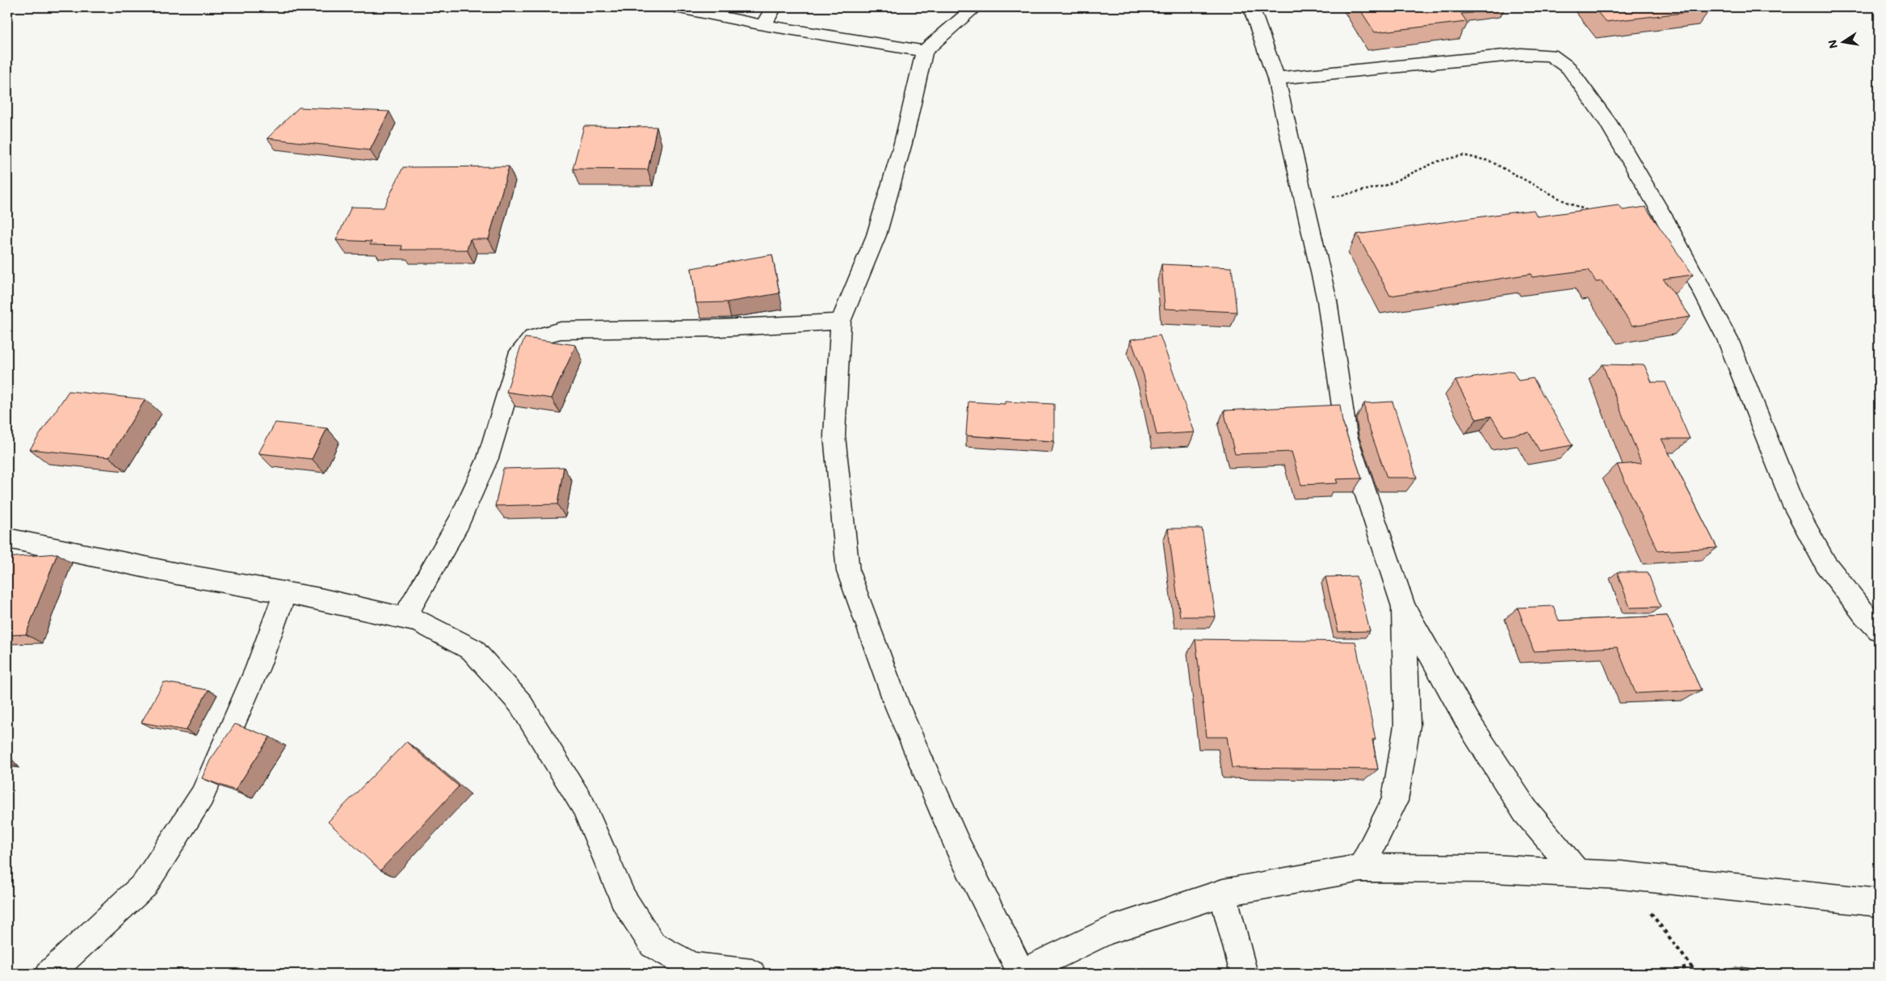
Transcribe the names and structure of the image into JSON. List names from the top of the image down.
{
  "north": "left"
}
